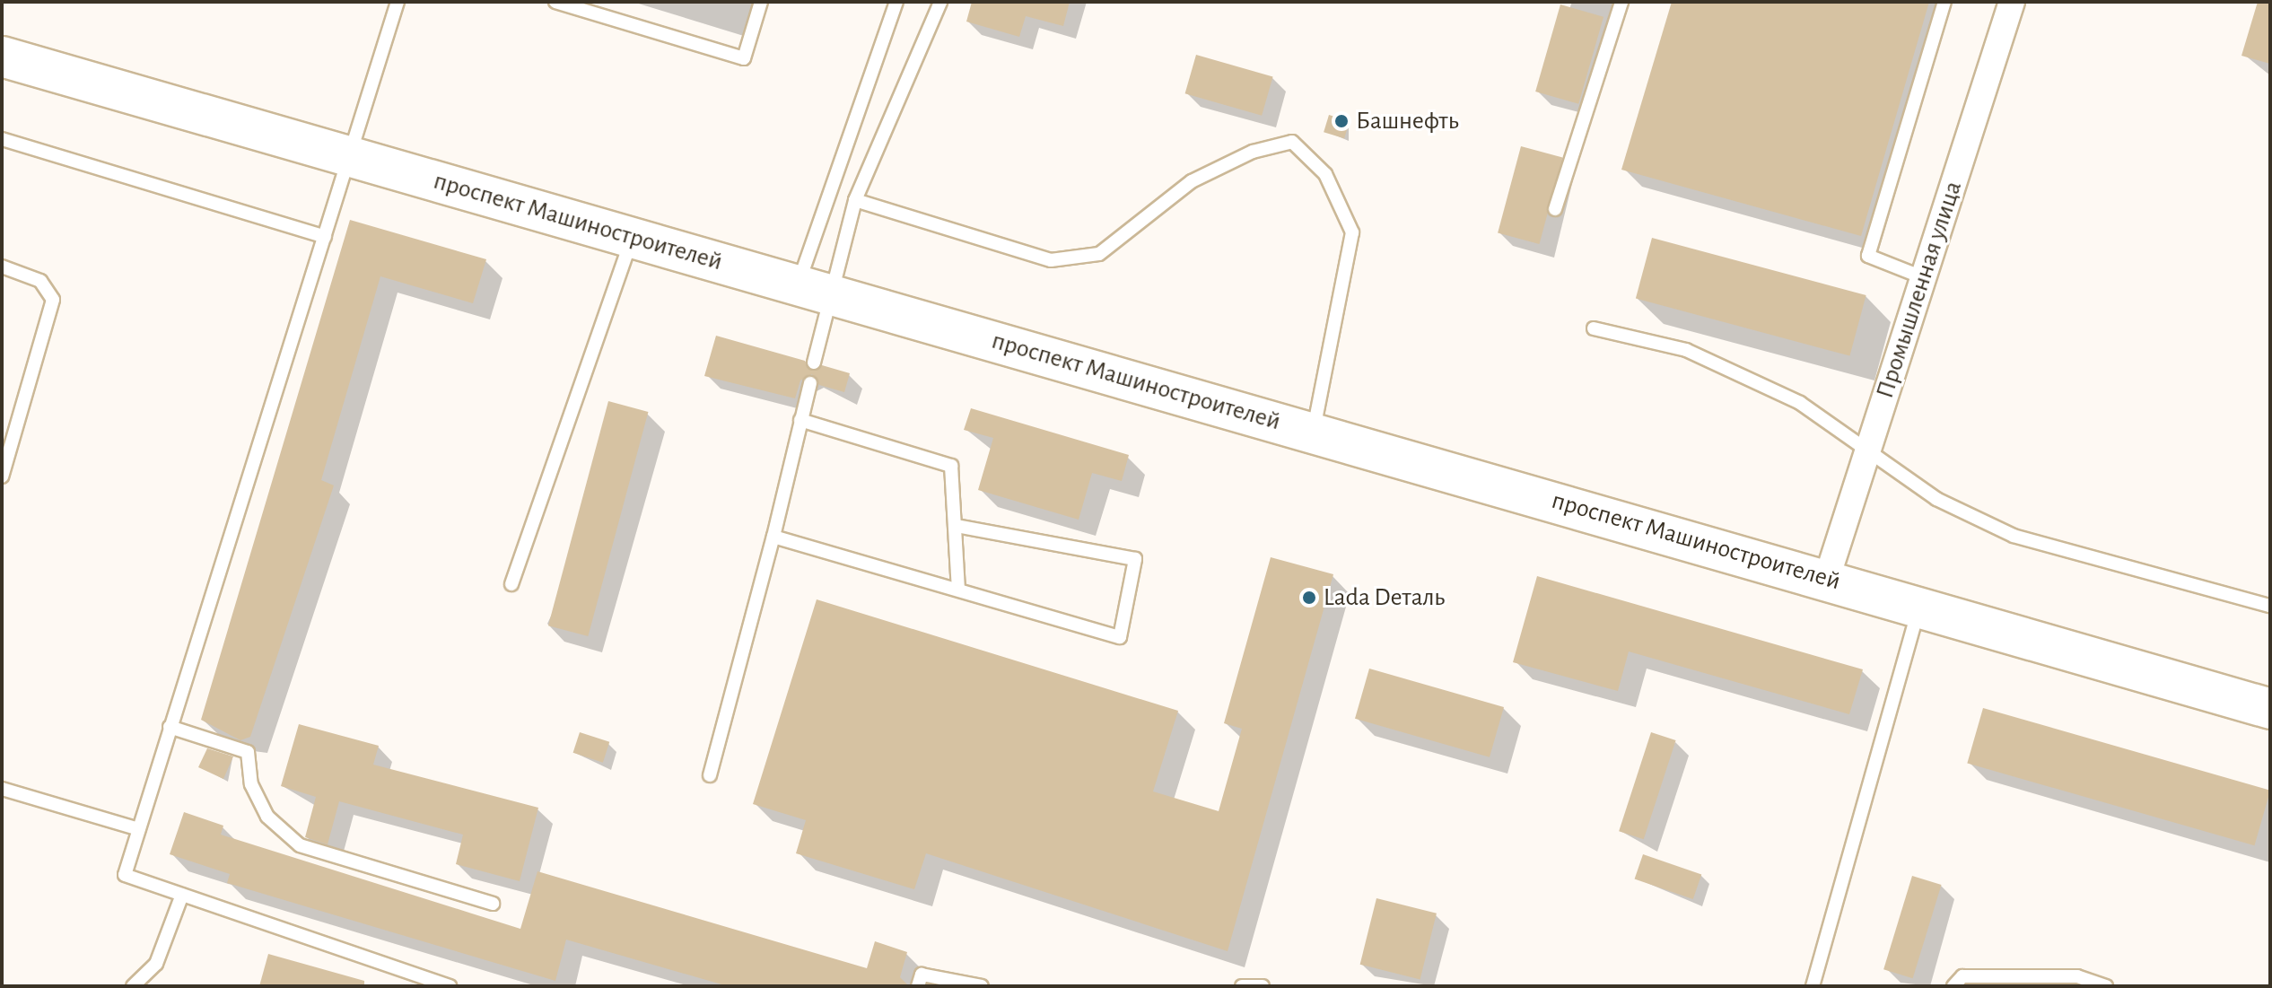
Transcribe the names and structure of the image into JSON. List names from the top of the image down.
{
  "streets": {
    "main road": ["проспект Машиностроителей"],
    "street": ["Промышленная улица"]
  },
  "crossings": [
    ["проспект Машиностроителей", "Промышленная улица"]
  ],
  "places": ["Башнефть", "Lada Dеталь"]
}
